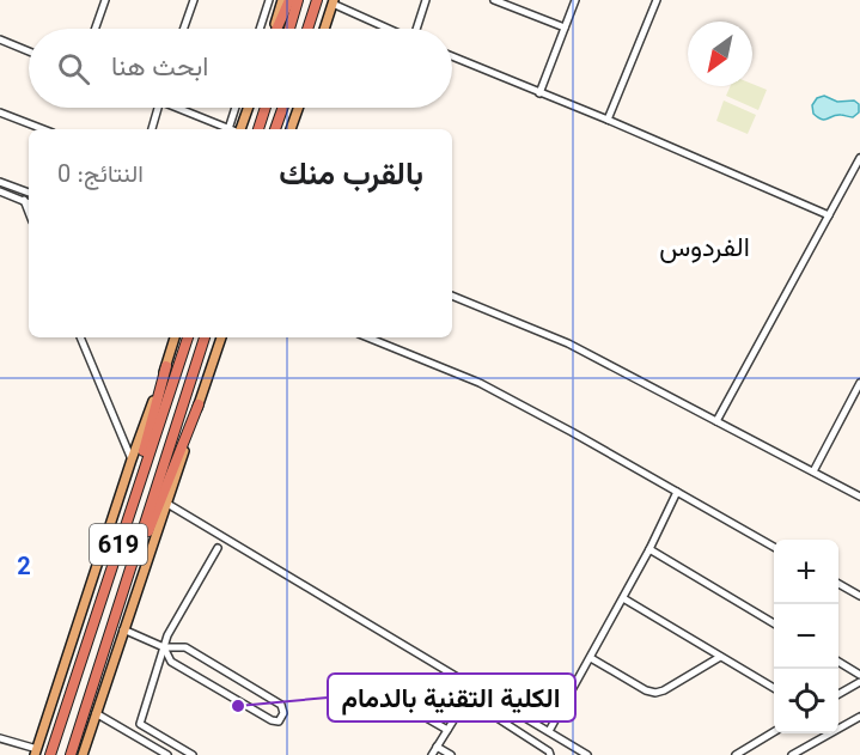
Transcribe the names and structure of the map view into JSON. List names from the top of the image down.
{
  "streets": {
    "highway": ["619"]
  },
  "districts": ["الفردوس"],
  "places": ["الكلية التقنية بالدمام"],
  "north": "bottom left",
  "page": {
    "search": "ابحث هنا",
    "heading": ["بالقرب منك", "النتائج: 0"],
    "map_buttons": ["+", "−"]
  },
  "grid": {
    "rows": ["2"]
  }
}
